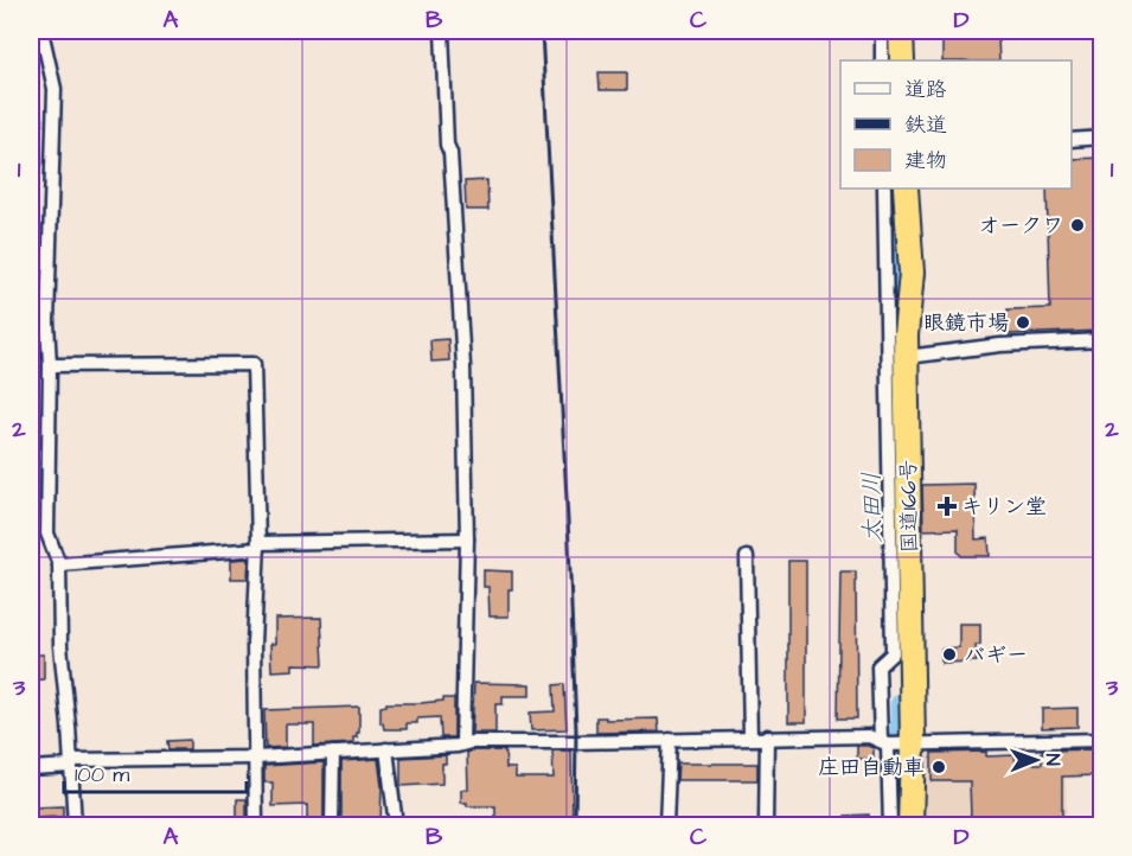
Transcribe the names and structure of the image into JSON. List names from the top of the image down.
{
  "streets": {
    "highway": ["国道166号"]
  },
  "water": ["太田川"],
  "places": {
    "other": [
      "オークワ",
      "眼鏡市場",
      "バギー",
      "庄田自動車"
    ],
    "health": ["キリン堂"]
  },
  "legend": ["道路", "鉄道", "建物"],
  "scale_bar": "100 m",
  "north": "right",
  "grid": {
    "columns": [
      "A",
      "B",
      "C",
      "D"
    ],
    "rows": ["1", "2", "3"]
  }
}
